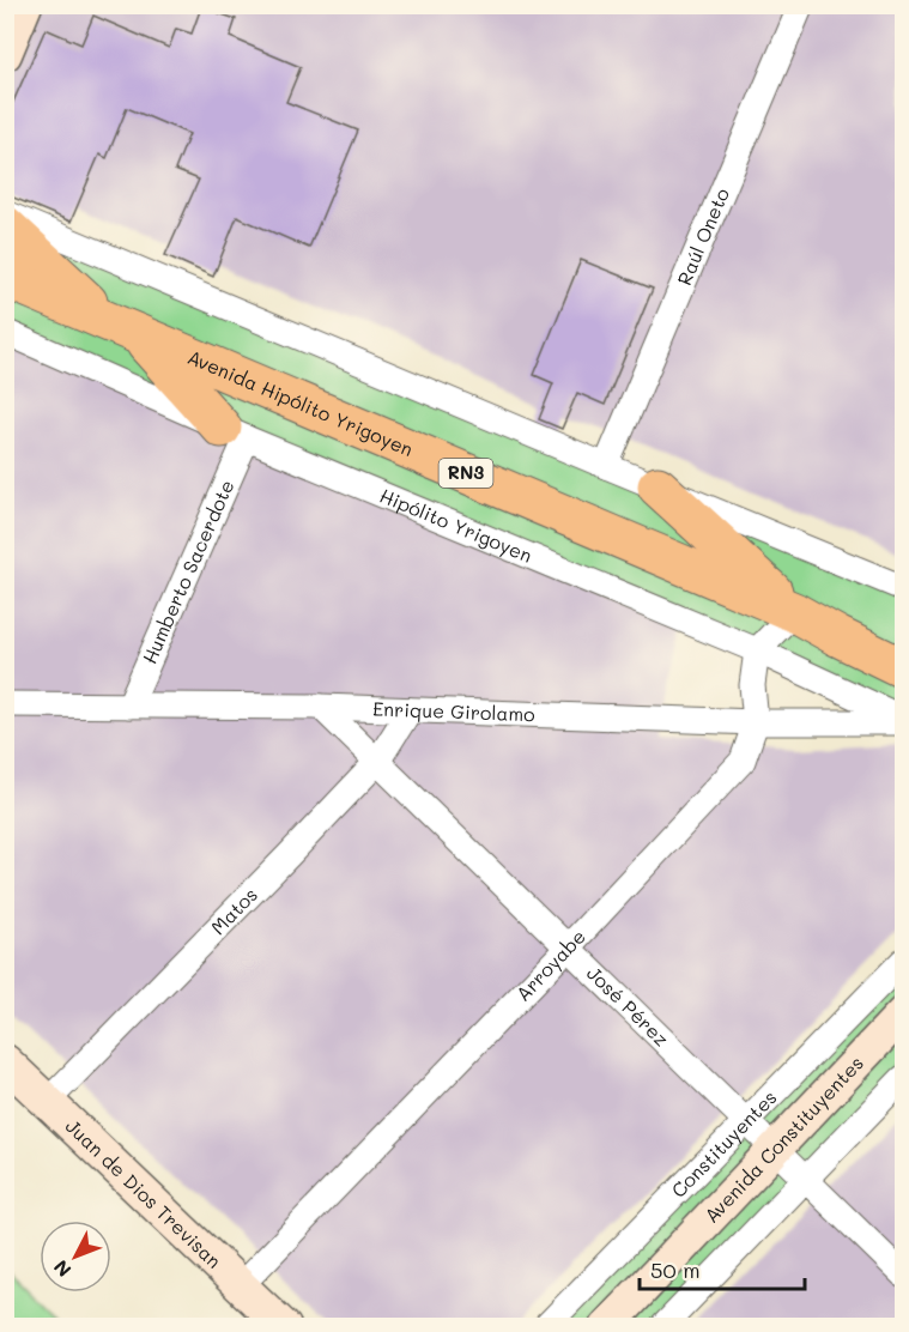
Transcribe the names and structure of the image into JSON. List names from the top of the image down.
{
  "streets": {
    "highway": ["Avenida Hipólito Yrigoyen", "RN3"],
    "street": [
      "Raúl Oneto",
      "Hipólito Yrigoyen",
      "Humberto Sacerdote",
      "Enrique Girolamo",
      "Matos",
      "Arroyabe",
      "José Pérez",
      "Avenida Constituyentes",
      "Constituyentes",
      "Juan de Dios Trevisan"
    ]
  },
  "crossings": [
    ["Hipólito Yrigoyen", "Humberto Sacerdote"],
    ["Hipólito Yrigoyen", "Enrique Girolamo"],
    ["Hipólito Yrigoyen", "Arroyabe"],
    ["Humberto Sacerdote", "Enrique Girolamo"],
    ["Enrique Girolamo", "Matos"],
    ["Enrique Girolamo", "Arroyabe"],
    ["Enrique Girolamo", "José Pérez"],
    ["Matos", "José Pérez"],
    ["Matos", "Juan de Dios Trevisan"],
    ["Arroyabe", "José Pérez"],
    ["Arroyabe", "Juan de Dios Trevisan"],
    ["José Pérez", "Avenida Constituyentes"],
    ["José Pérez", "Constituyentes"]
  ],
  "scale_bar": "50 m",
  "north": "bottom left"
}
